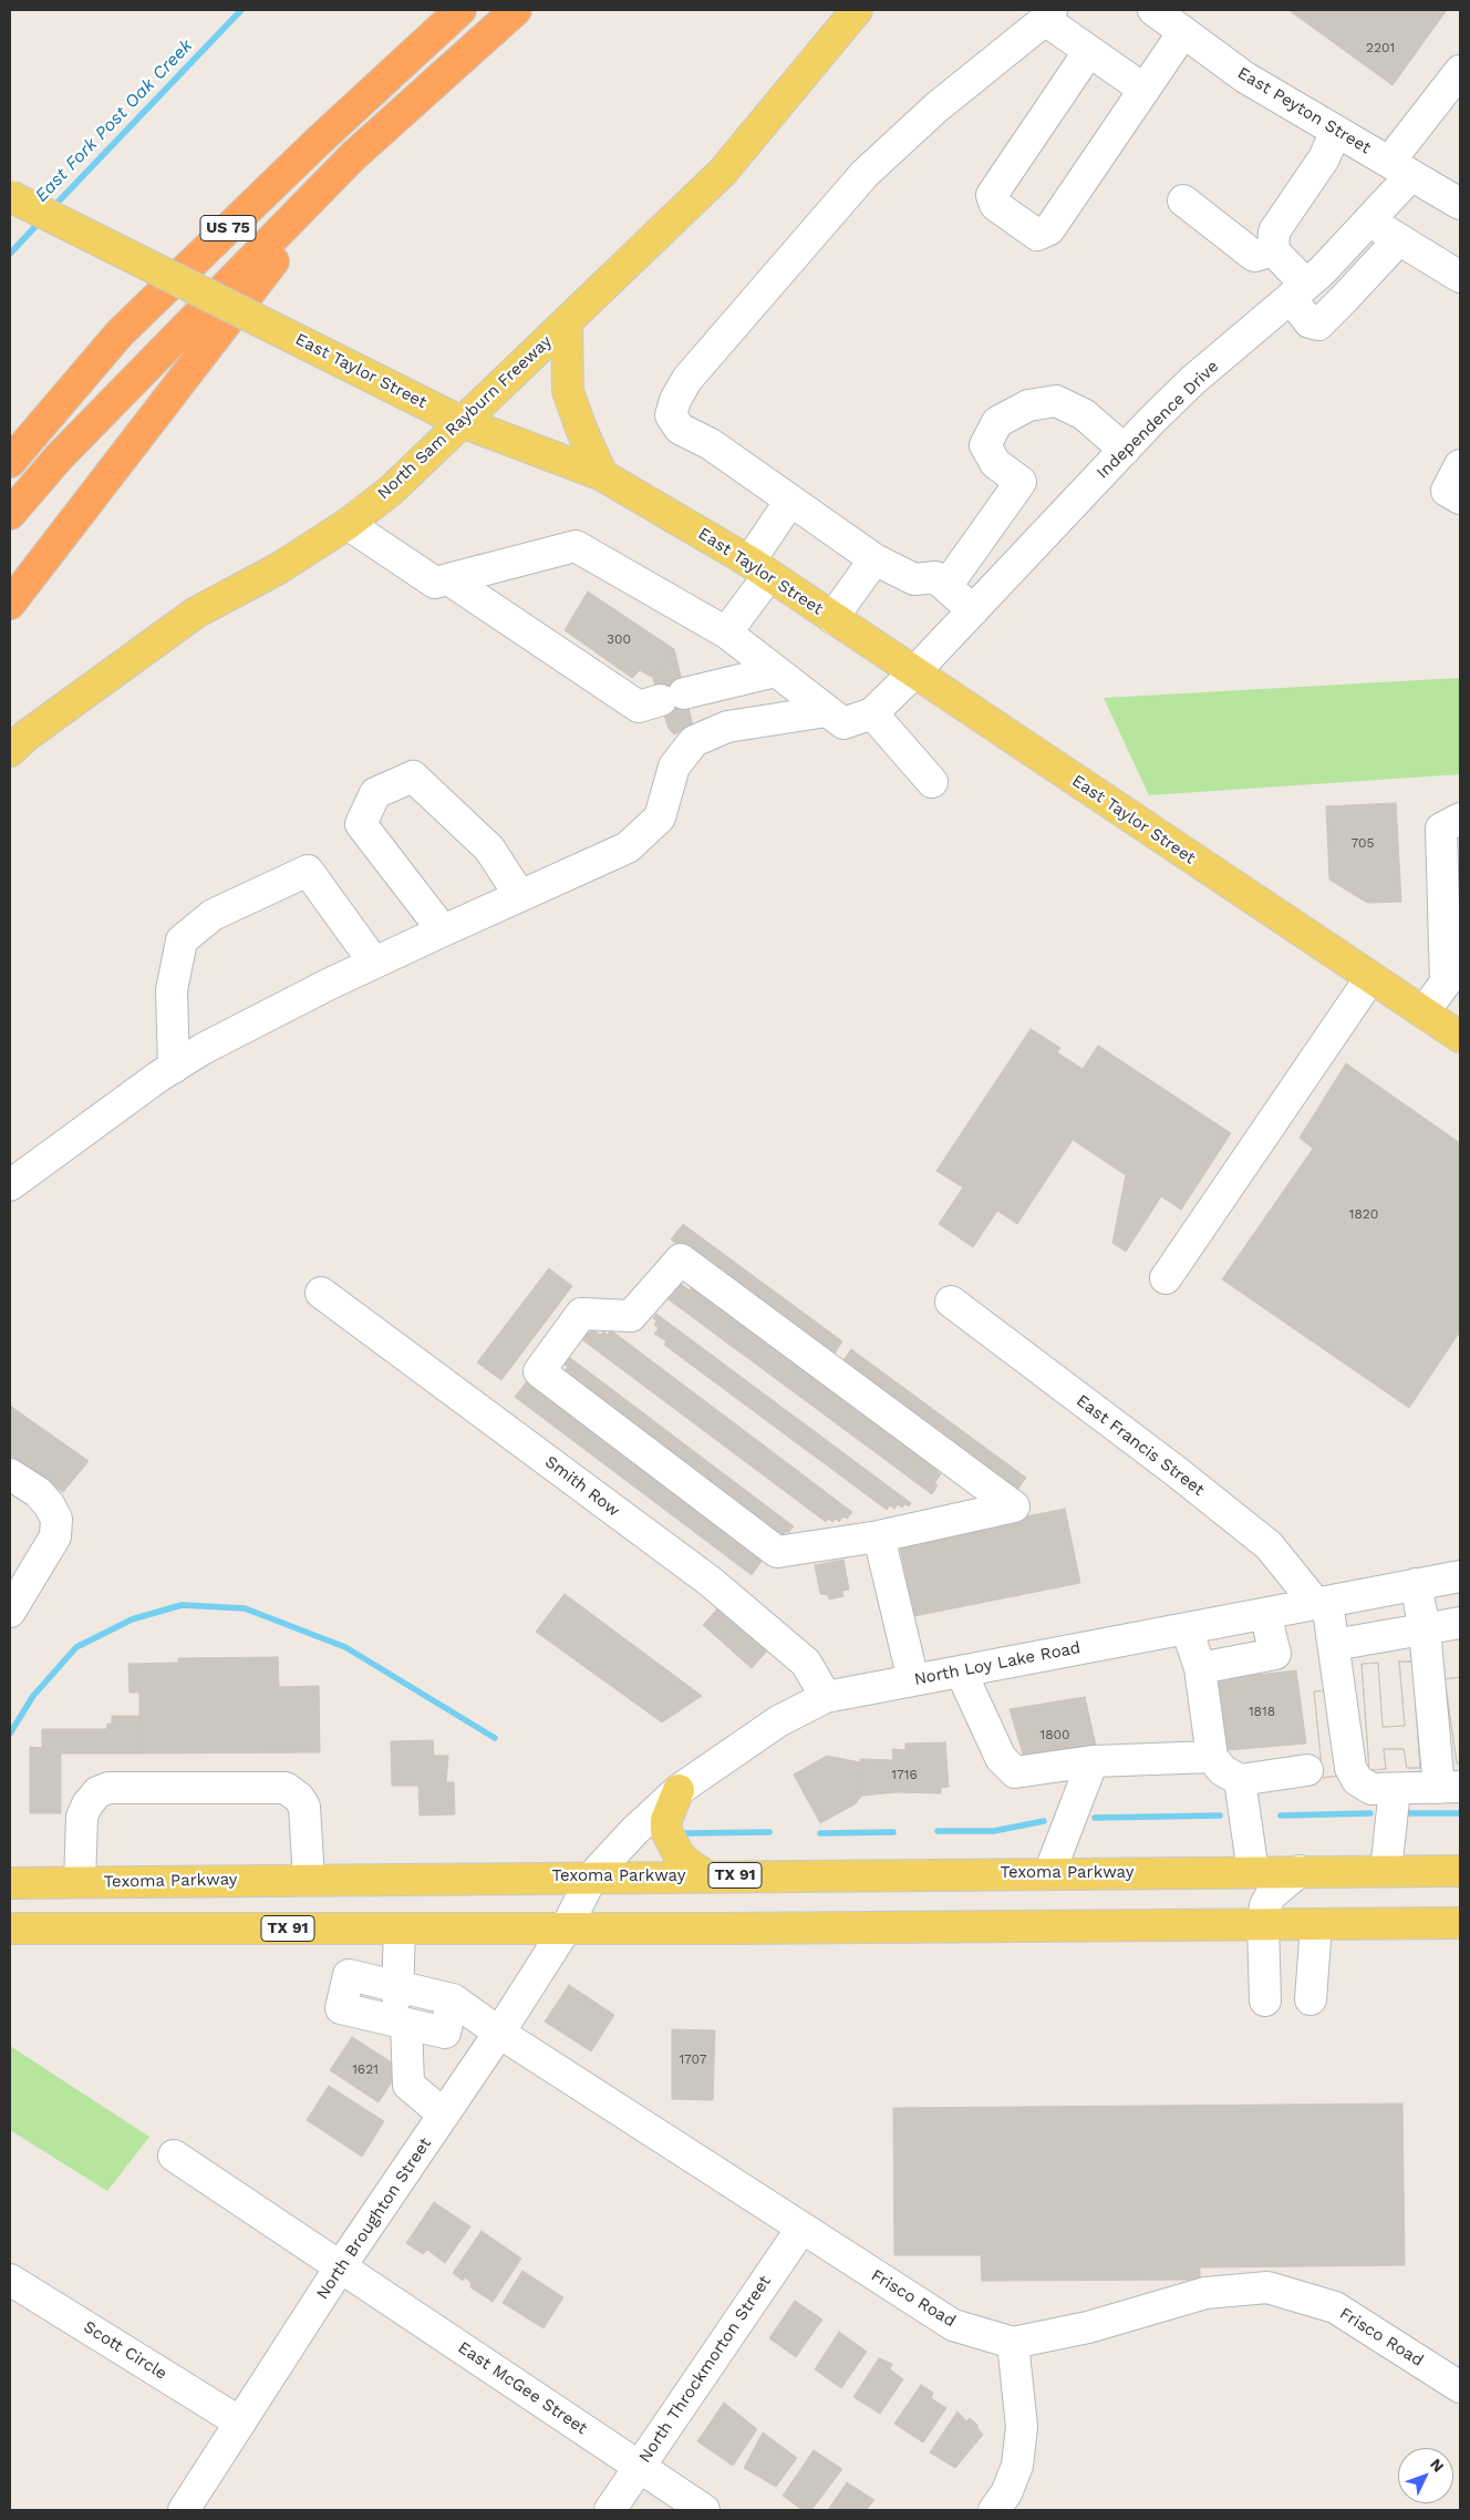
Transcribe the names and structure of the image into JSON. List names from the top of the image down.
{
  "streets": {
    "highway": ["US 75"],
    "main road": [
      "East Taylor Street",
      "North Sam Rayburn Freeway",
      "Texoma Parkway",
      "TX 91"
    ],
    "street": [
      "East Peyton Street",
      "Independence Drive",
      "East Francis Street",
      "Smith Row",
      "North Loy Lake Road",
      "North Broughton Street",
      "Frisco Road",
      "Scott Circle",
      "North Throckmorton Street",
      "East McGee Street"
    ]
  },
  "crossings": [
    ["East Peyton Street", "Independence Drive"],
    ["East Taylor Street", "North Sam Rayburn Freeway"],
    ["East Taylor Street", "Independence Drive"],
    ["East Francis Street", "North Loy Lake Road"],
    ["Smith Row", "North Loy Lake Road"],
    ["North Loy Lake Road", "Texoma Parkway"],
    ["North Loy Lake Road", "TX 91"],
    ["North Loy Lake Road", "North Broughton Street"],
    ["TX 91", "North Broughton Street"],
    ["North Broughton Street", "Frisco Road"],
    ["North Broughton Street", "Scott Circle"],
    ["North Broughton Street", "East McGee Street"],
    ["Frisco Road", "North Throckmorton Street"],
    ["North Throckmorton Street", "East McGee Street"]
  ],
  "water": ["East Fork Post Oak Creek"],
  "house_numbers": [
    "2201",
    "300",
    "705",
    "1820",
    "1818",
    "1800",
    "1716",
    "1707",
    "1621"
  ],
  "north": "top right"
}
